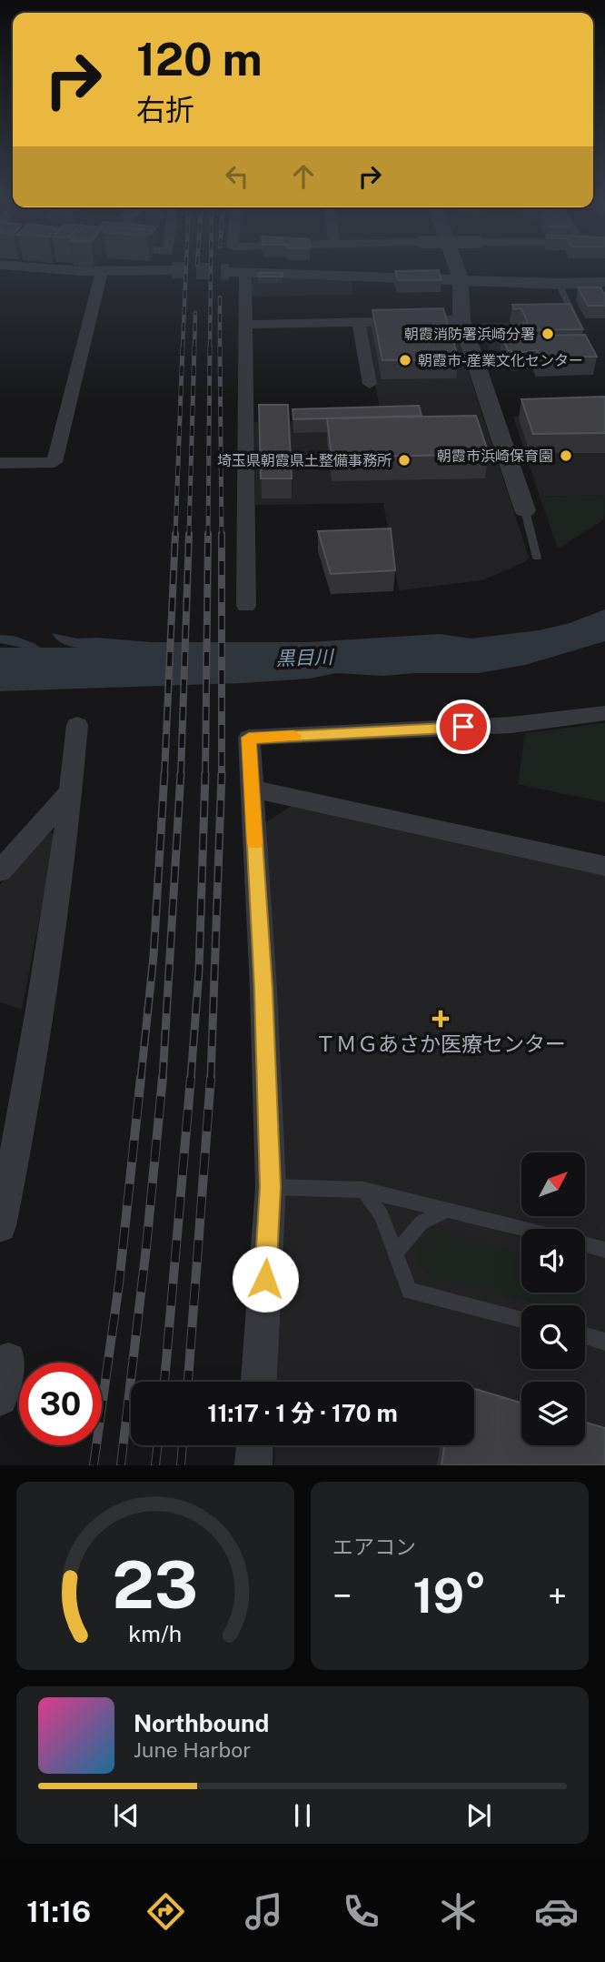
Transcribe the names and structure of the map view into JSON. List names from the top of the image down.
{
  "water": ["黒目川"],
  "places": {
    "other": [
      "朝霞消防署浜崎分署",
      "朝霞市-産業文化センター",
      "朝霞市浜崎保育園",
      "埼玉県朝霞県土整備事務所"
    ],
    "health": ["ＴＭＧあさか医療センター"]
  },
  "north": "top right",
  "page": {
    "turn": ["120 m", "右折"],
    "limit": "30",
    "trip": "11:17 · 1 分 · 170 m",
    "tile": "エアコン",
    "heat": ["−", "19°", "+"],
    "song": ["Northbound", "June Harbor"],
    "tabs": "11:16",
    "gauge": ["23", "km/h"]
  }
}
